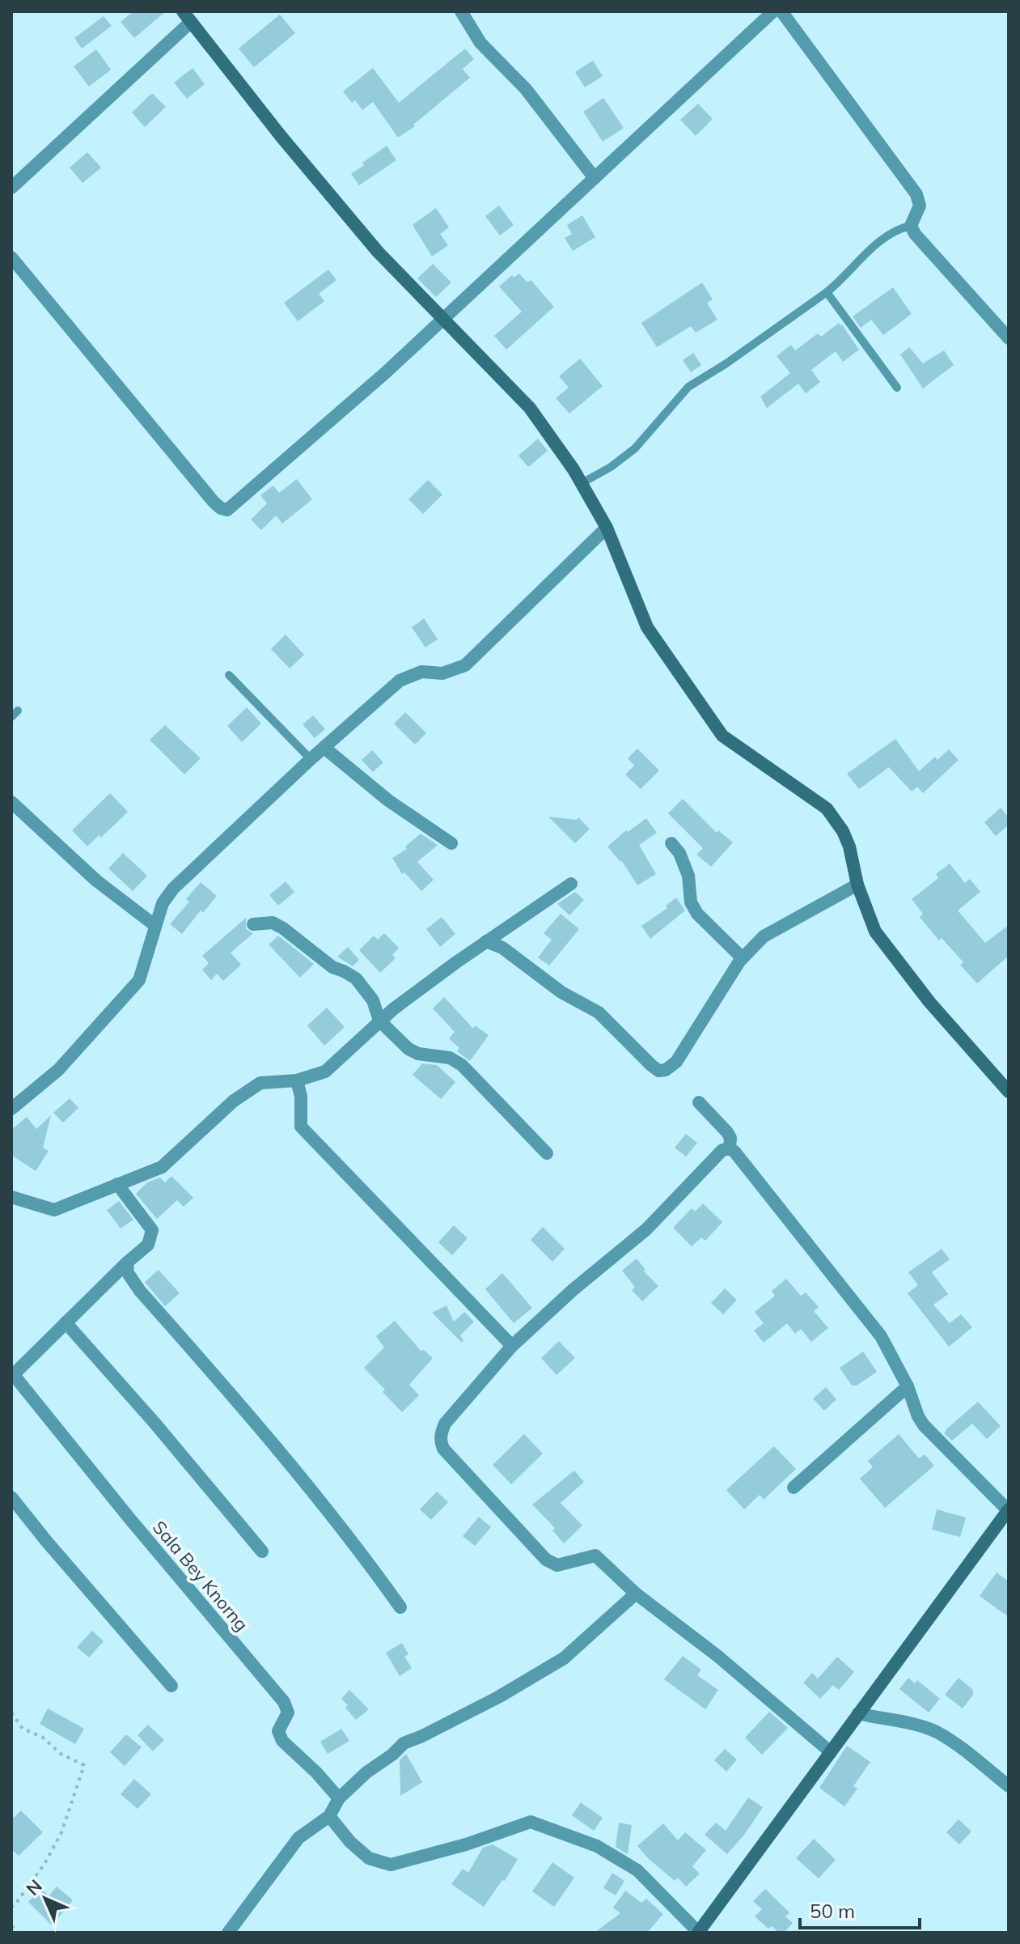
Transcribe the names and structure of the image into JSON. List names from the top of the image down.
{
  "streets": {
    "street": ["Sala Bey Knorng"]
  },
  "scale_bar": "50 m",
  "north": "top left"
}
